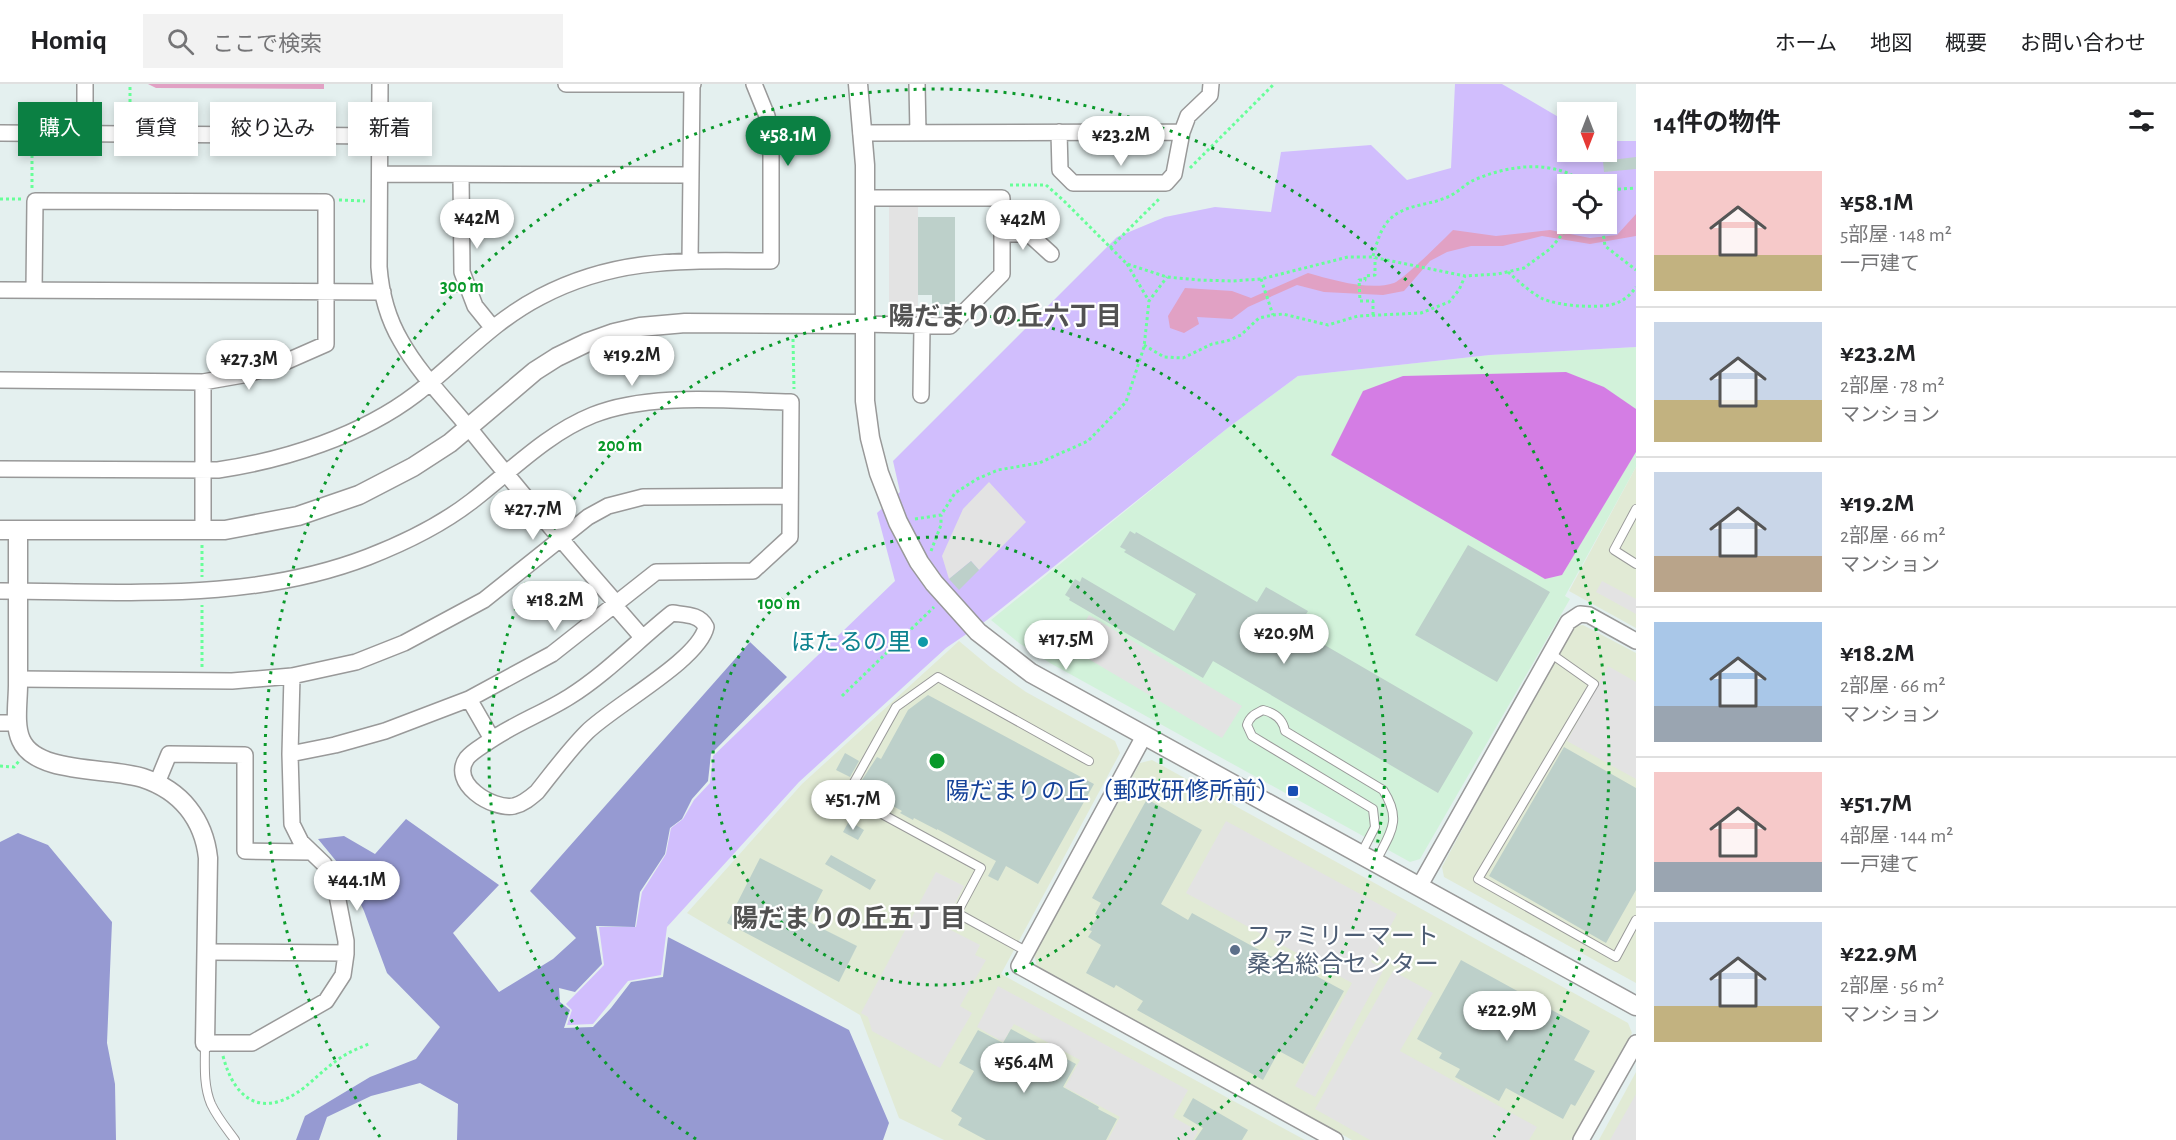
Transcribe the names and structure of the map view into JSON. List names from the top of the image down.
{
  "districts": ["陽だまりの丘六丁目", "陽だまりの丘五丁目"],
  "places": {
    "other": ["ほたるの里", "ファミリーマート 桑名総合センター"],
    "transit": ["陽だまりの丘（郵政研修所前）"]
  },
  "north": "bottom",
  "page": {
    "header": "Homiq",
    "search": "ここで検索",
    "nav": [
      "ホーム",
      "地図",
      "概要",
      "お問い合わせ"
    ],
    "heading": "14件の物件",
    "chip": [
      "購入",
      "賃貸",
      "絞り込み",
      "新着"
    ],
    "price": [
      "¥58.1M",
      "¥23.2M",
      "¥42M",
      "¥42M",
      "¥19.2M",
      "¥27.3M",
      "¥27.7M",
      "¥18.2M",
      "¥20.9M",
      "¥17.5M",
      "¥51.7M",
      "¥44.1M",
      "¥22.9M",
      "¥56.4M"
    ],
    "list": [
      {
        "name": "¥58.1M",
        "note": "5部屋 · 148 m² · 一戸建て"
      },
      {
        "name": "¥23.2M",
        "note": "2部屋 · 78 m² · マンション"
      },
      {
        "name": "¥19.2M",
        "note": "2部屋 · 66 m² · マンション"
      },
      {
        "name": "¥18.2M",
        "note": "2部屋 · 66 m² · マンション"
      },
      {
        "name": "¥51.7M",
        "note": "4部屋 · 144 m² · 一戸建て"
      },
      {
        "name": "¥22.9M",
        "note": "2部屋 · 56 m² · マンション"
      }
    ]
  },
  "rings": ["300 m", "200 m", "100 m"]
}
